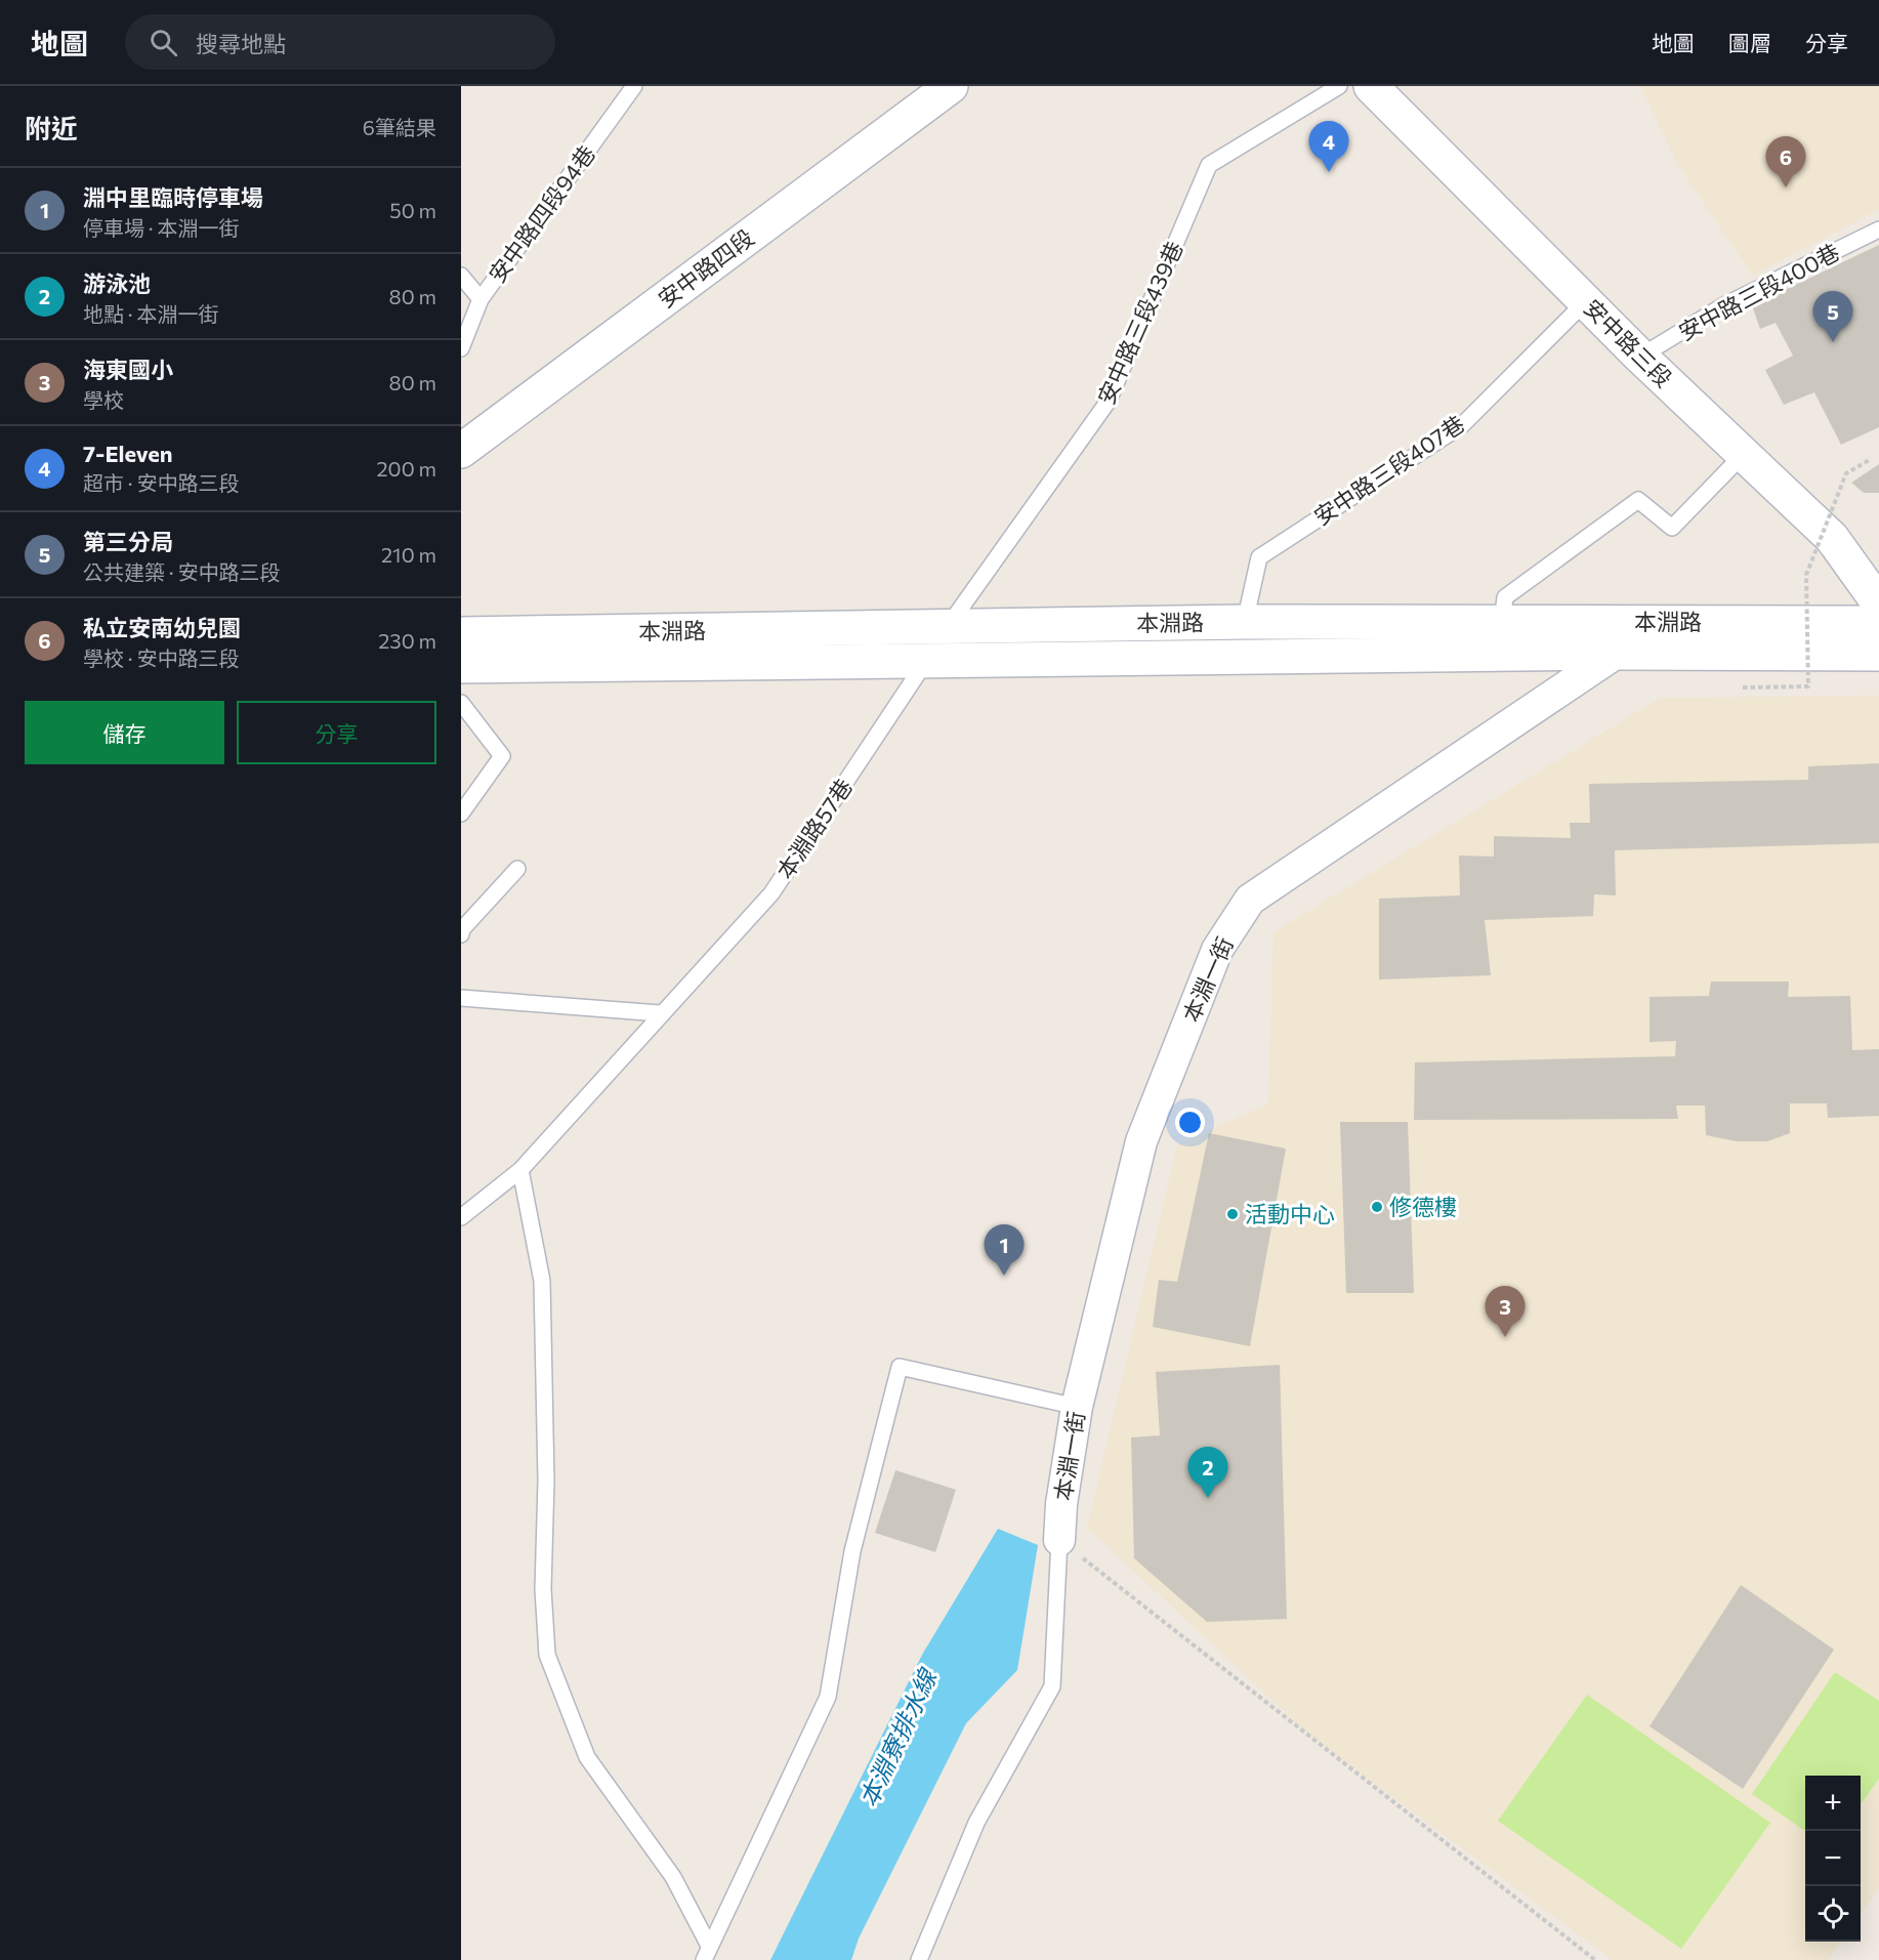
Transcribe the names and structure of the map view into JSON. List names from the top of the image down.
{
  "streets": {
    "street": [
      "安中路四段",
      "安中路三段",
      "本淵路",
      "本淵一街"
    ],
    "lane": [
      "安中路四段94巷",
      "安中路三段400巷",
      "安中路三段439巷",
      "安中路三段407巷",
      "本淵路57巷"
    ]
  },
  "crossings": [
    ["安中路三段400巷", "安中路三段"],
    ["安中路三段439巷", "本淵路"],
    ["安中路三段439巷", "本淵路57巷"],
    ["安中路三段", "安中路三段407巷"],
    ["安中路三段407巷", "本淵路"],
    ["本淵路", "本淵路57巷"],
    ["本淵路", "本淵一街"]
  ],
  "water": ["本淵寮排水線"],
  "places": ["修德樓", "活動中心"],
  "page": {
    "header": "地圖",
    "search": "搜尋地點",
    "nav": ["地圖", "圖層", "分享"],
    "heading": ["附近", "6筆結果"],
    "pins": [
      "4",
      "6",
      "5",
      "1",
      "3",
      "2"
    ],
    "list": [
      {
        "mark": "1",
        "name": "淵中里臨時停車場",
        "note": "停車場 · 本淵一街",
        "value": "50 m"
      },
      {
        "mark": "2",
        "name": "游泳池",
        "note": "地點 · 本淵一街",
        "value": "80 m"
      },
      {
        "mark": "3",
        "name": "海東國小",
        "note": "學校",
        "value": "80 m"
      },
      {
        "mark": "4",
        "name": "7-Eleven",
        "note": "超市 · 安中路三段",
        "value": "200 m"
      },
      {
        "mark": "5",
        "name": "第三分局",
        "note": "公共建築 · 安中路三段",
        "value": "210 m"
      },
      {
        "mark": "6",
        "name": "私立安南幼兒園",
        "note": "學校 · 安中路三段",
        "value": "230 m"
      }
    ],
    "buttons": ["儲存", "分享"],
    "map_buttons": ["+", "−"]
  }
}
